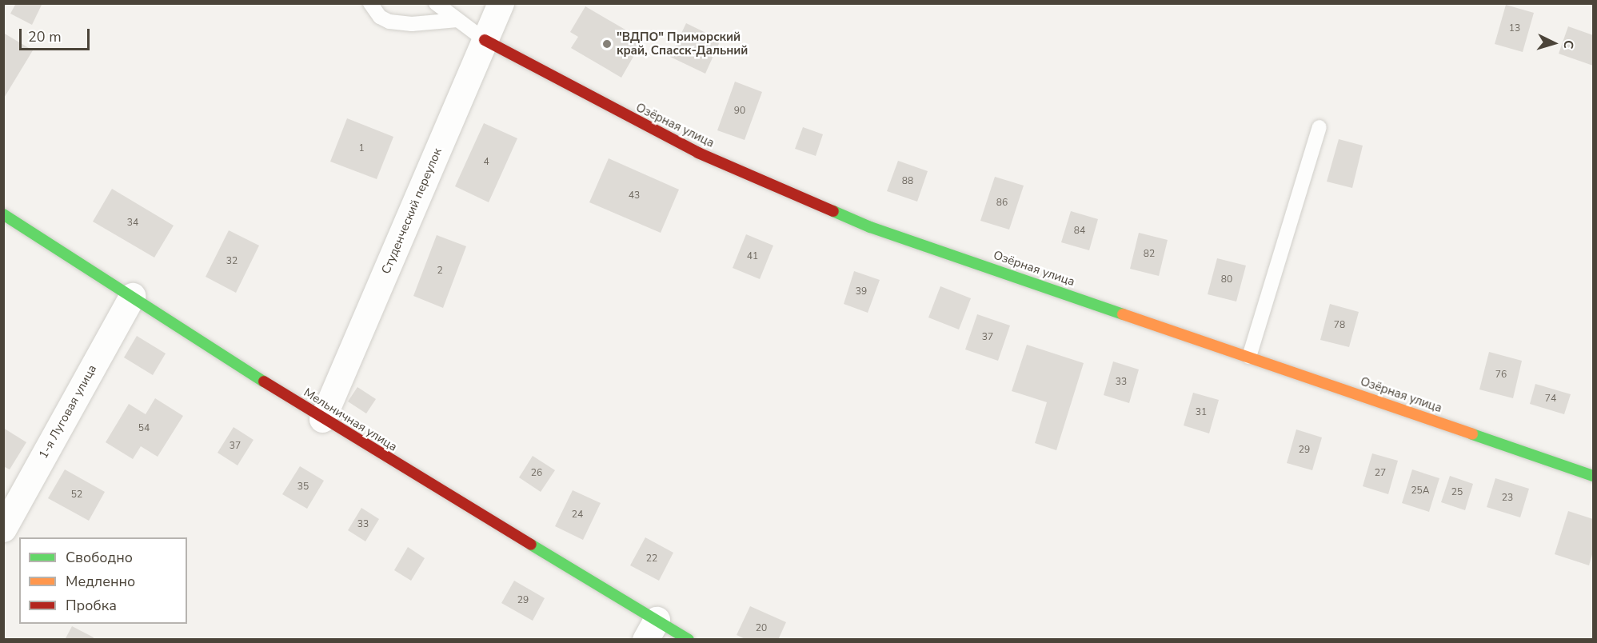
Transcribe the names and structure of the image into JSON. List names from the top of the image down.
{
  "streets": {
    "street": [
      "Озёрная улица",
      "Студенческий переулок",
      "1-я Луговая улица",
      "Мельничная улица"
    ]
  },
  "crossings": [
    ["Озёрная улица", "Студенческий переулок"],
    ["Студенческий переулок", "Мельничная улица"],
    ["1-я Луговая улица", "Мельничная улица"]
  ],
  "places": ["\"ВДПО\" Приморский край, Спасск-Дальний"],
  "house_numbers": [
    "13",
    "90",
    "1",
    "4",
    "88",
    "43",
    "86",
    "34",
    "84",
    "82",
    "41",
    "32",
    "2",
    "80",
    "39",
    "78",
    "37",
    "76",
    "33",
    "74",
    "31",
    "54",
    "37",
    "29",
    "26",
    "27",
    "35",
    "25А",
    "25",
    "52",
    "23",
    "24",
    "33",
    "22",
    "29",
    "20"
  ],
  "legend": ["Свободно", "Медленно", "Пробка"],
  "scale_bar": "20 m",
  "north": "right"
}
